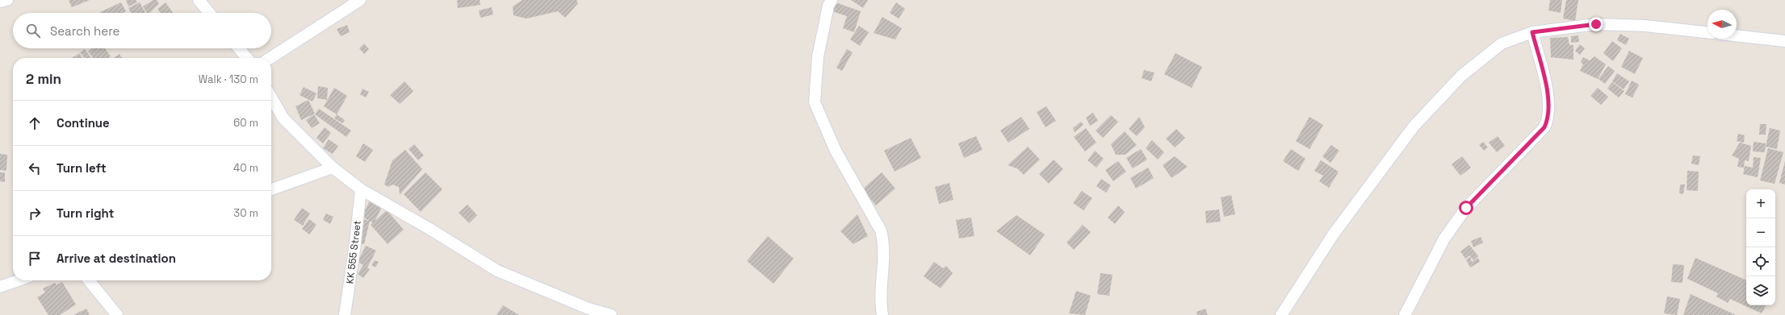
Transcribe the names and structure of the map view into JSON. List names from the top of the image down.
{
  "streets": {
    "street": ["KK 555 Street"]
  },
  "north": "left",
  "page": {
    "search": "Search here",
    "heading": ["2 min", "Walk · 130 m"],
    "list": [
      ["Continue", "60 m"],
      ["Turn left", "40 m"],
      ["Turn right", "30 m"],
      "Arrive at destination"
    ],
    "map_buttons": ["+", "−"]
  }
}
